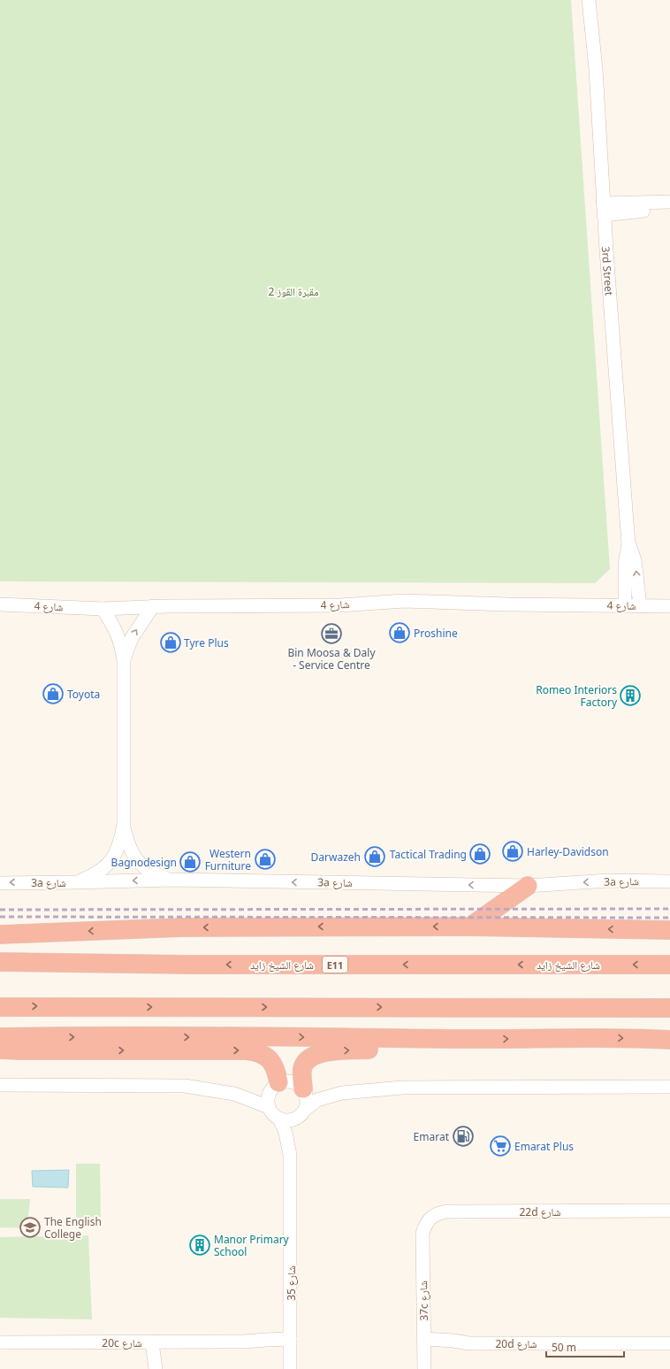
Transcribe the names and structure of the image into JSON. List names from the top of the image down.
{
  "streets": {
    "highway": ["شارع الشيخ زايد", "E11"],
    "street": [
      "3rd Street",
      "شارع 4",
      "3a شارع",
      "22d شارع",
      "شارع 35",
      "37c شارع",
      "20c شارع",
      "20d شارع"
    ]
  },
  "crossings": [
    ["22d شارع", "37c شارع"],
    ["شارع 35", "20c شارع"],
    ["37c شارع", "20d شارع"]
  ],
  "one_way": ["3a شارع"],
  "parks": ["مقبرة القوز 2"],
  "places": {
    "shop": [
      "Proshine",
      "Tyre Plus",
      "Toyota",
      "Harley-Davidson",
      "Tactical Trading",
      "Darwazeh",
      "Western Furniture",
      "Bagnodesign"
    ],
    "office": ["Bin Moosa & Daly - Service Centre"],
    "building": ["Romeo Interiors Factory", "Manor Primary School"],
    "fuel station": ["Emarat"],
    "supermarket": ["Emarat Plus"],
    "school or university": ["The English College"]
  },
  "scale_bar": "50 m"
}
